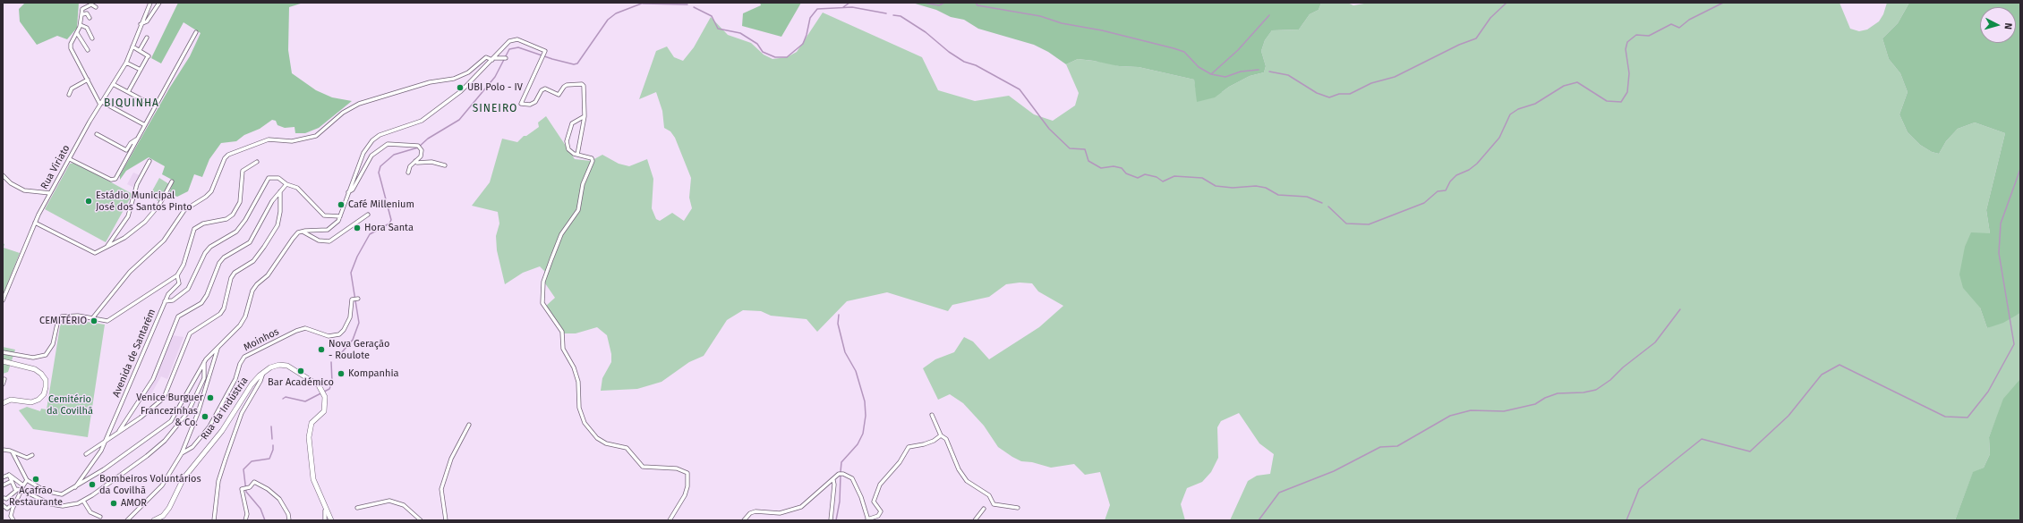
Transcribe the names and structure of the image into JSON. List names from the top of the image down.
{
  "streets": {
    "street": [
      "Rua Viriato",
      "Moinhos",
      "Avenida de Santarém",
      "Rua da Indústria"
    ]
  },
  "districts": ["BIQUINHA", "SINEIRO"],
  "parks": ["Cemitério da Covilhã"],
  "places": [
    "UBI Polo - IV",
    "Estádio Municipal José dos Santos Pinto",
    "Café Millenium",
    "Hora Santa",
    "CEMITÉRIO",
    "Nova Geração - Roulote",
    "Bar Académico",
    "Kompanhia",
    "Venice Burguer",
    "Francezinhas & Co.",
    "Açafrão Restaurante",
    "Bombeiros Voluntários da Covilhã",
    "AMOR"
  ],
  "north": "right"
}
